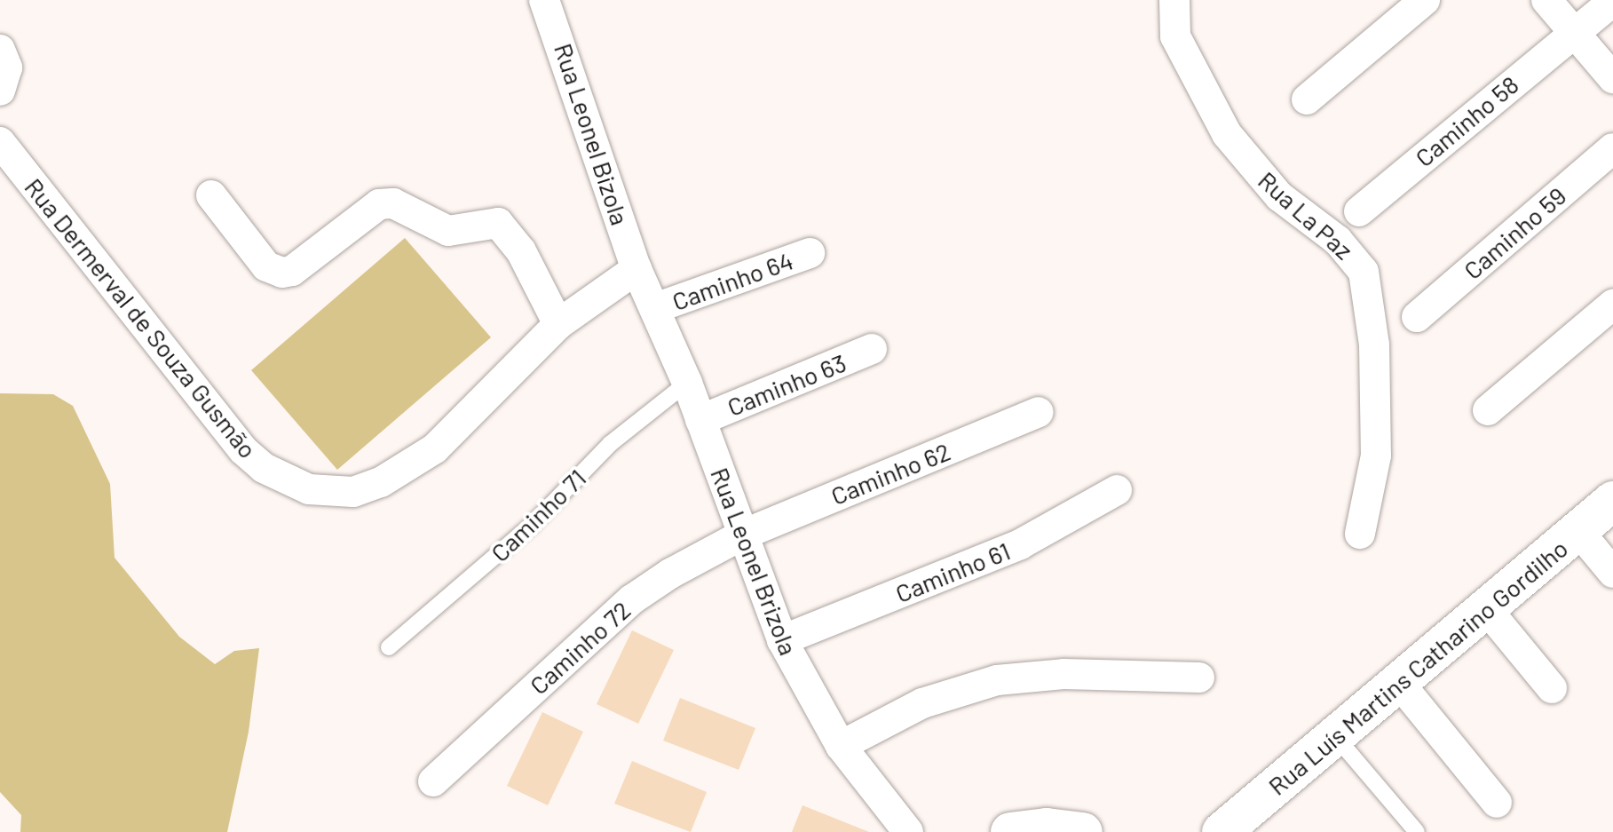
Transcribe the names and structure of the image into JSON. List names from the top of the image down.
{
  "streets": {
    "street": [
      "Caminho 58",
      "Rua Leonel Bizola",
      "Rua La Paz",
      "Caminho 59",
      "Caminho 64",
      "Rua Dermerval de Souza Gusmão",
      "Caminho 63",
      "Caminho 62",
      "Rua Leonel Brizola",
      "Caminho 61",
      "Caminho 72",
      "Rua Luís Martins Catharino Gordilho"
    ],
    "lane": ["Caminho 71"]
  },
  "crossings": [
    ["Rua Leonel Bizola", "Rua Dermerval de Souza Gusmão"],
    ["Rua Leonel Bizola", "Rua Leonel Brizola"],
    ["Caminho 64", "Rua Leonel Brizola"],
    ["Rua Dermerval de Souza Gusmão", "Rua Leonel Brizola"],
    ["Caminho 63", "Rua Leonel Brizola"],
    ["Caminho 62", "Rua Leonel Brizola"],
    ["Caminho 62", "Caminho 72"],
    ["Caminho 71", "Rua Leonel Brizola"],
    ["Rua Leonel Brizola", "Caminho 61"],
    ["Rua Leonel Brizola", "Caminho 72"]
  ]
}
